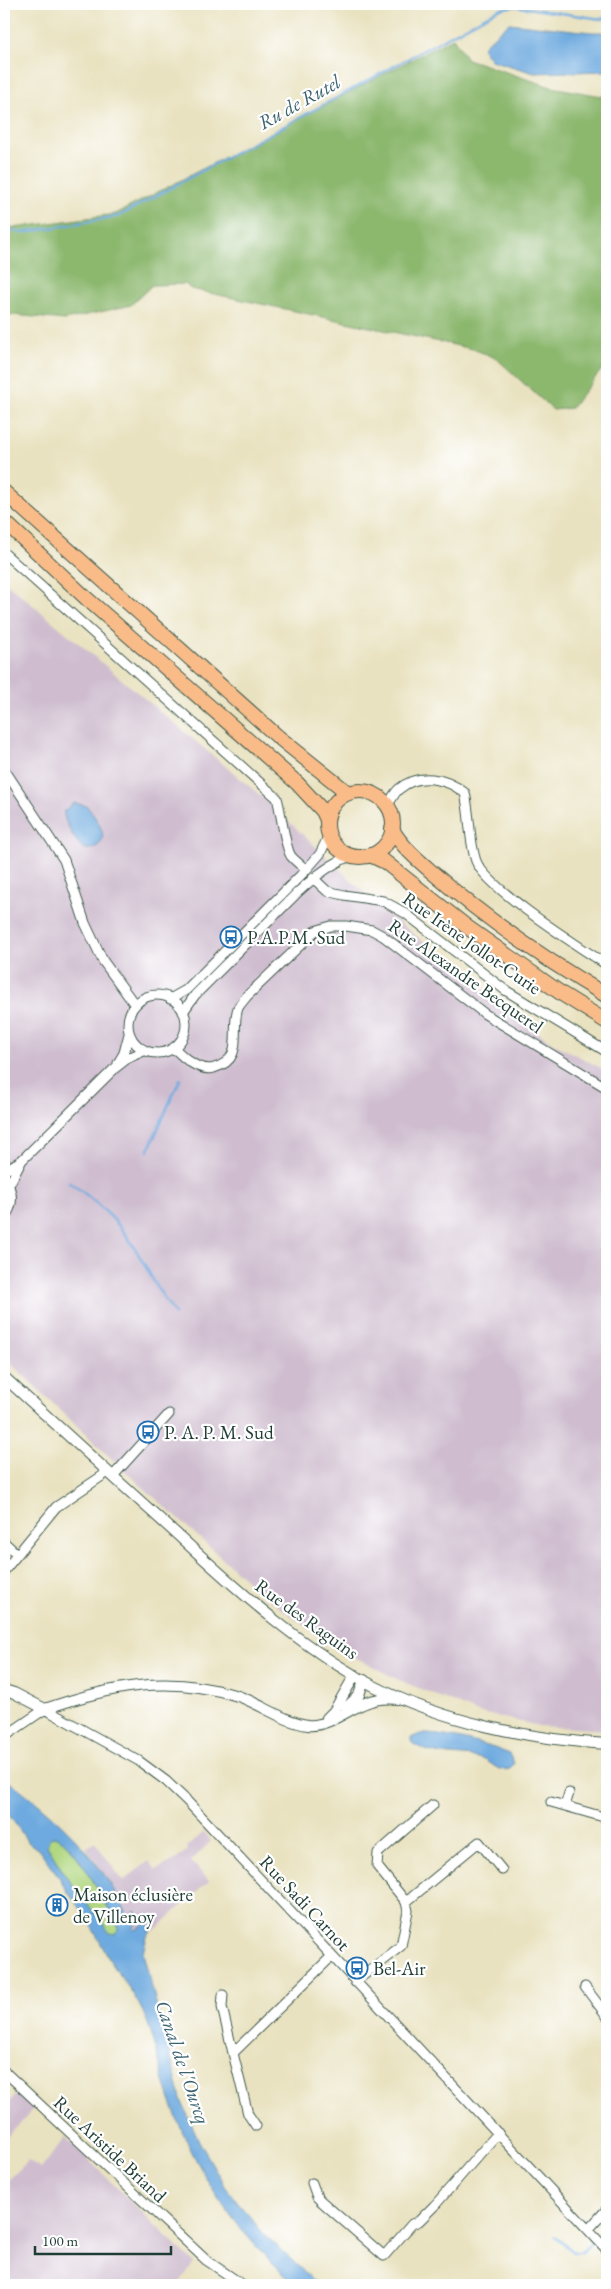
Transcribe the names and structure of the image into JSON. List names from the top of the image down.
{
  "streets": {
    "street": [
      "Rue Irène Jollot-Curie",
      "Rue Alexandre Becquerel",
      "Rue des Raguins",
      "Rue Sadi Carnot",
      "Rue Aristide Briand"
    ]
  },
  "water": ["Ru de Rutel", "Canal de l'Ourcq"],
  "places": {
    "bus stop": ["P.A.P.M. Sud", "P. A. P. M. Sud", "Bel-Air"],
    "building": ["Maison éclusière de Villenoy"]
  },
  "scale_bar": "100 m"
}
